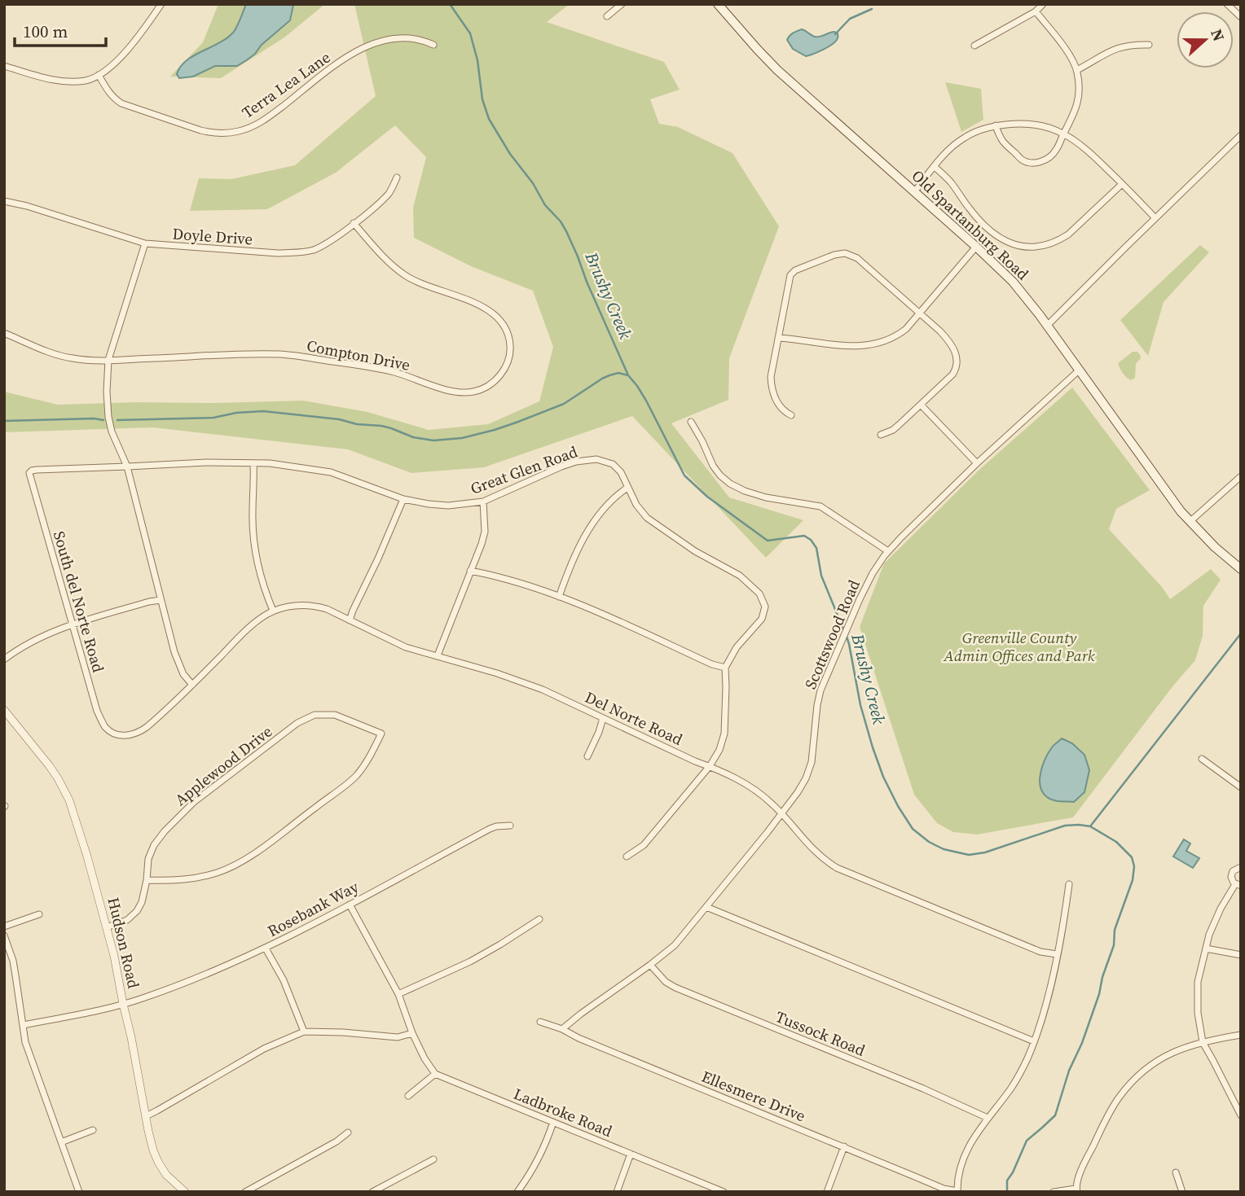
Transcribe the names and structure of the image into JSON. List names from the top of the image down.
{
  "streets": {
    "main road": ["Old Spartanburg Road"],
    "street": [
      "Terra Lea Lane",
      "Doyle Drive",
      "Compton Drive",
      "Great Glen Road",
      "South del Norte Road",
      "Scottswood Road",
      "Del Norte Road",
      "Applewood Drive",
      "Rosebank Way",
      "Hudson Road",
      "Tussock Road",
      "Ellesmere Drive",
      "Ladbroke Road"
    ]
  },
  "crossings": [
    ["Old Spartanburg Road", "Scottswood Road"],
    ["Doyle Drive", "Compton Drive"],
    ["Great Glen Road", "South del Norte Road"],
    ["South del Norte Road", "Del Norte Road"],
    ["Scottswood Road", "Del Norte Road"],
    ["Scottswood Road", "Tussock Road"],
    ["Scottswood Road", "Ellesmere Drive"],
    ["Applewood Drive", "Hudson Road"],
    ["Rosebank Way", "Hudson Road"]
  ],
  "water": ["Brushy Creek"],
  "parks": ["Greenville County Admin Offices and Park"],
  "scale_bar": "100 m",
  "north": "right"
}
